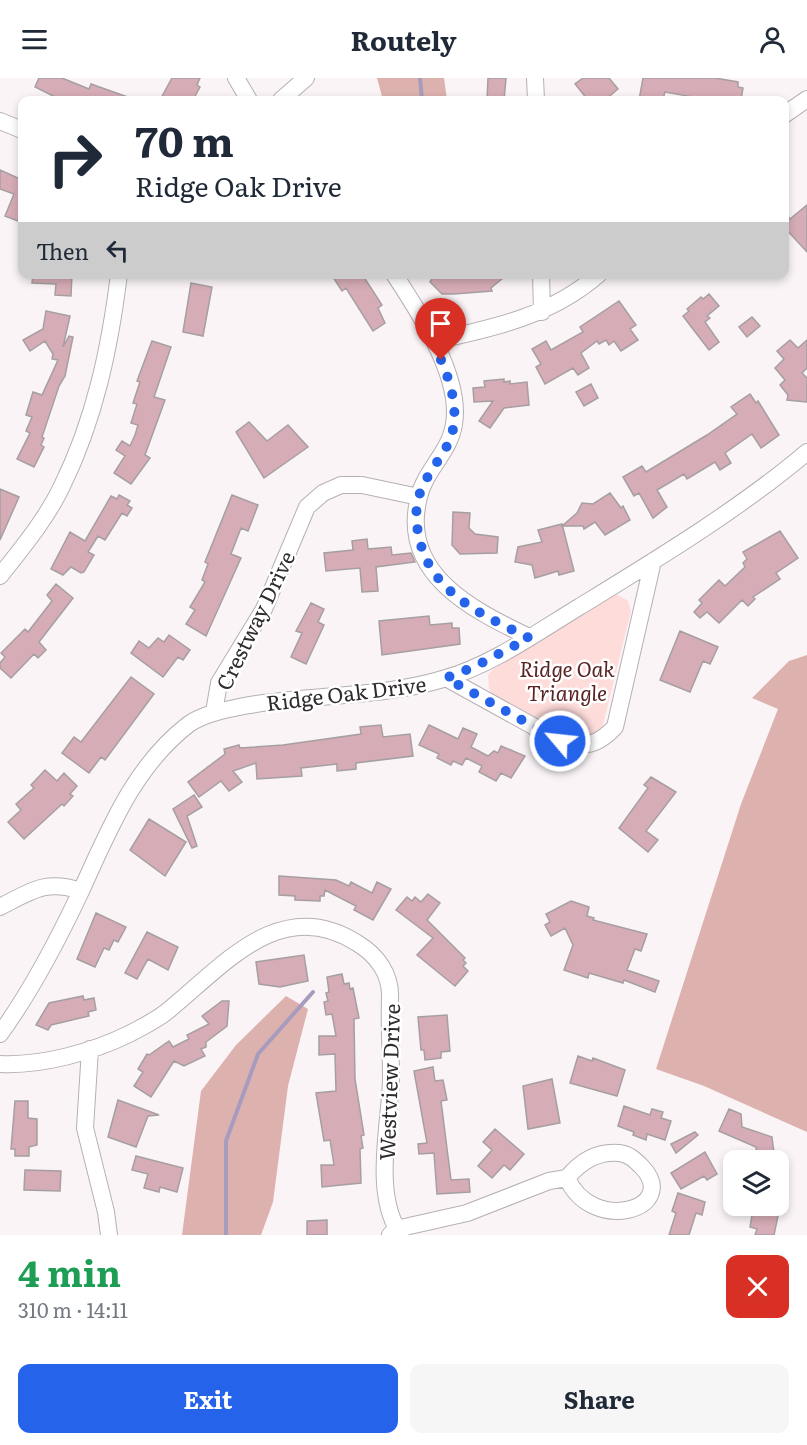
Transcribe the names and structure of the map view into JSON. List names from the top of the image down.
{
  "streets": {
    "street": ["Crestway Drive", "Ridge Oak Drive", "Westview Drive"]
  },
  "crossings": [
    ["Crestway Drive", "Ridge Oak Drive"]
  ],
  "parks": ["Ridge Oak Triangle"],
  "page": {
    "header": "Routely",
    "turn": ["70 m", "Ridge Oak Drive"],
    "then": "Then",
    "heading": ["4 min", "310 m · 14:11"],
    "buttons": ["Exit", "Share"]
  }
}
